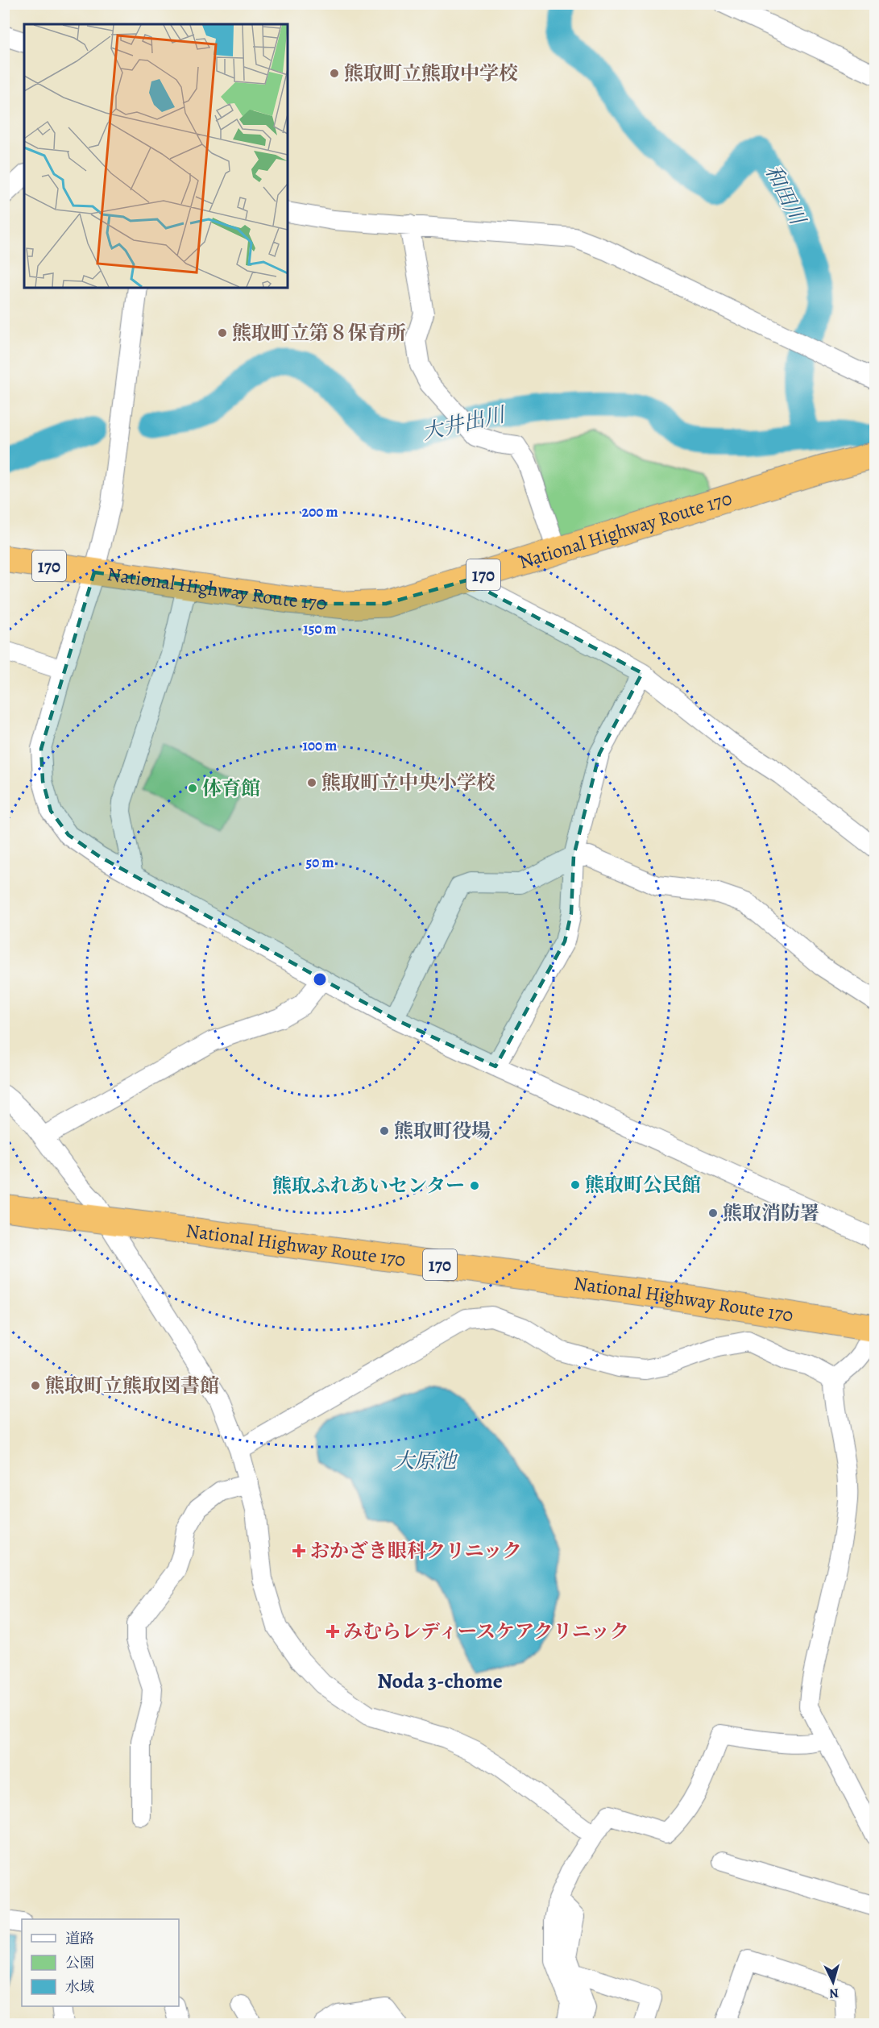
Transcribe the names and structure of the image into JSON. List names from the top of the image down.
{
  "streets": {
    "highway": ["National Highway Route 170", "170"]
  },
  "districts": ["Noda 3-chome"],
  "water": ["和田川", "大井出川", "大原池"],
  "places": {
    "other": [
      "熊取町立熊取中学校",
      "熊取町立第８保育所",
      "熊取町立中央小学校",
      "体育館",
      "熊取町役場",
      "熊取町公民館",
      "熊取ふれあいセンター",
      "熊取消防署",
      "熊取町立熊取図書館"
    ],
    "health": ["おかざき眼科クリニック", "みむらレディースケアクリニック"]
  },
  "legend": ["道路", "公園", "水域"],
  "north": "bottom",
  "rings": [
    "200 m",
    "150 m",
    "100 m",
    "50 m"
  ]
}
